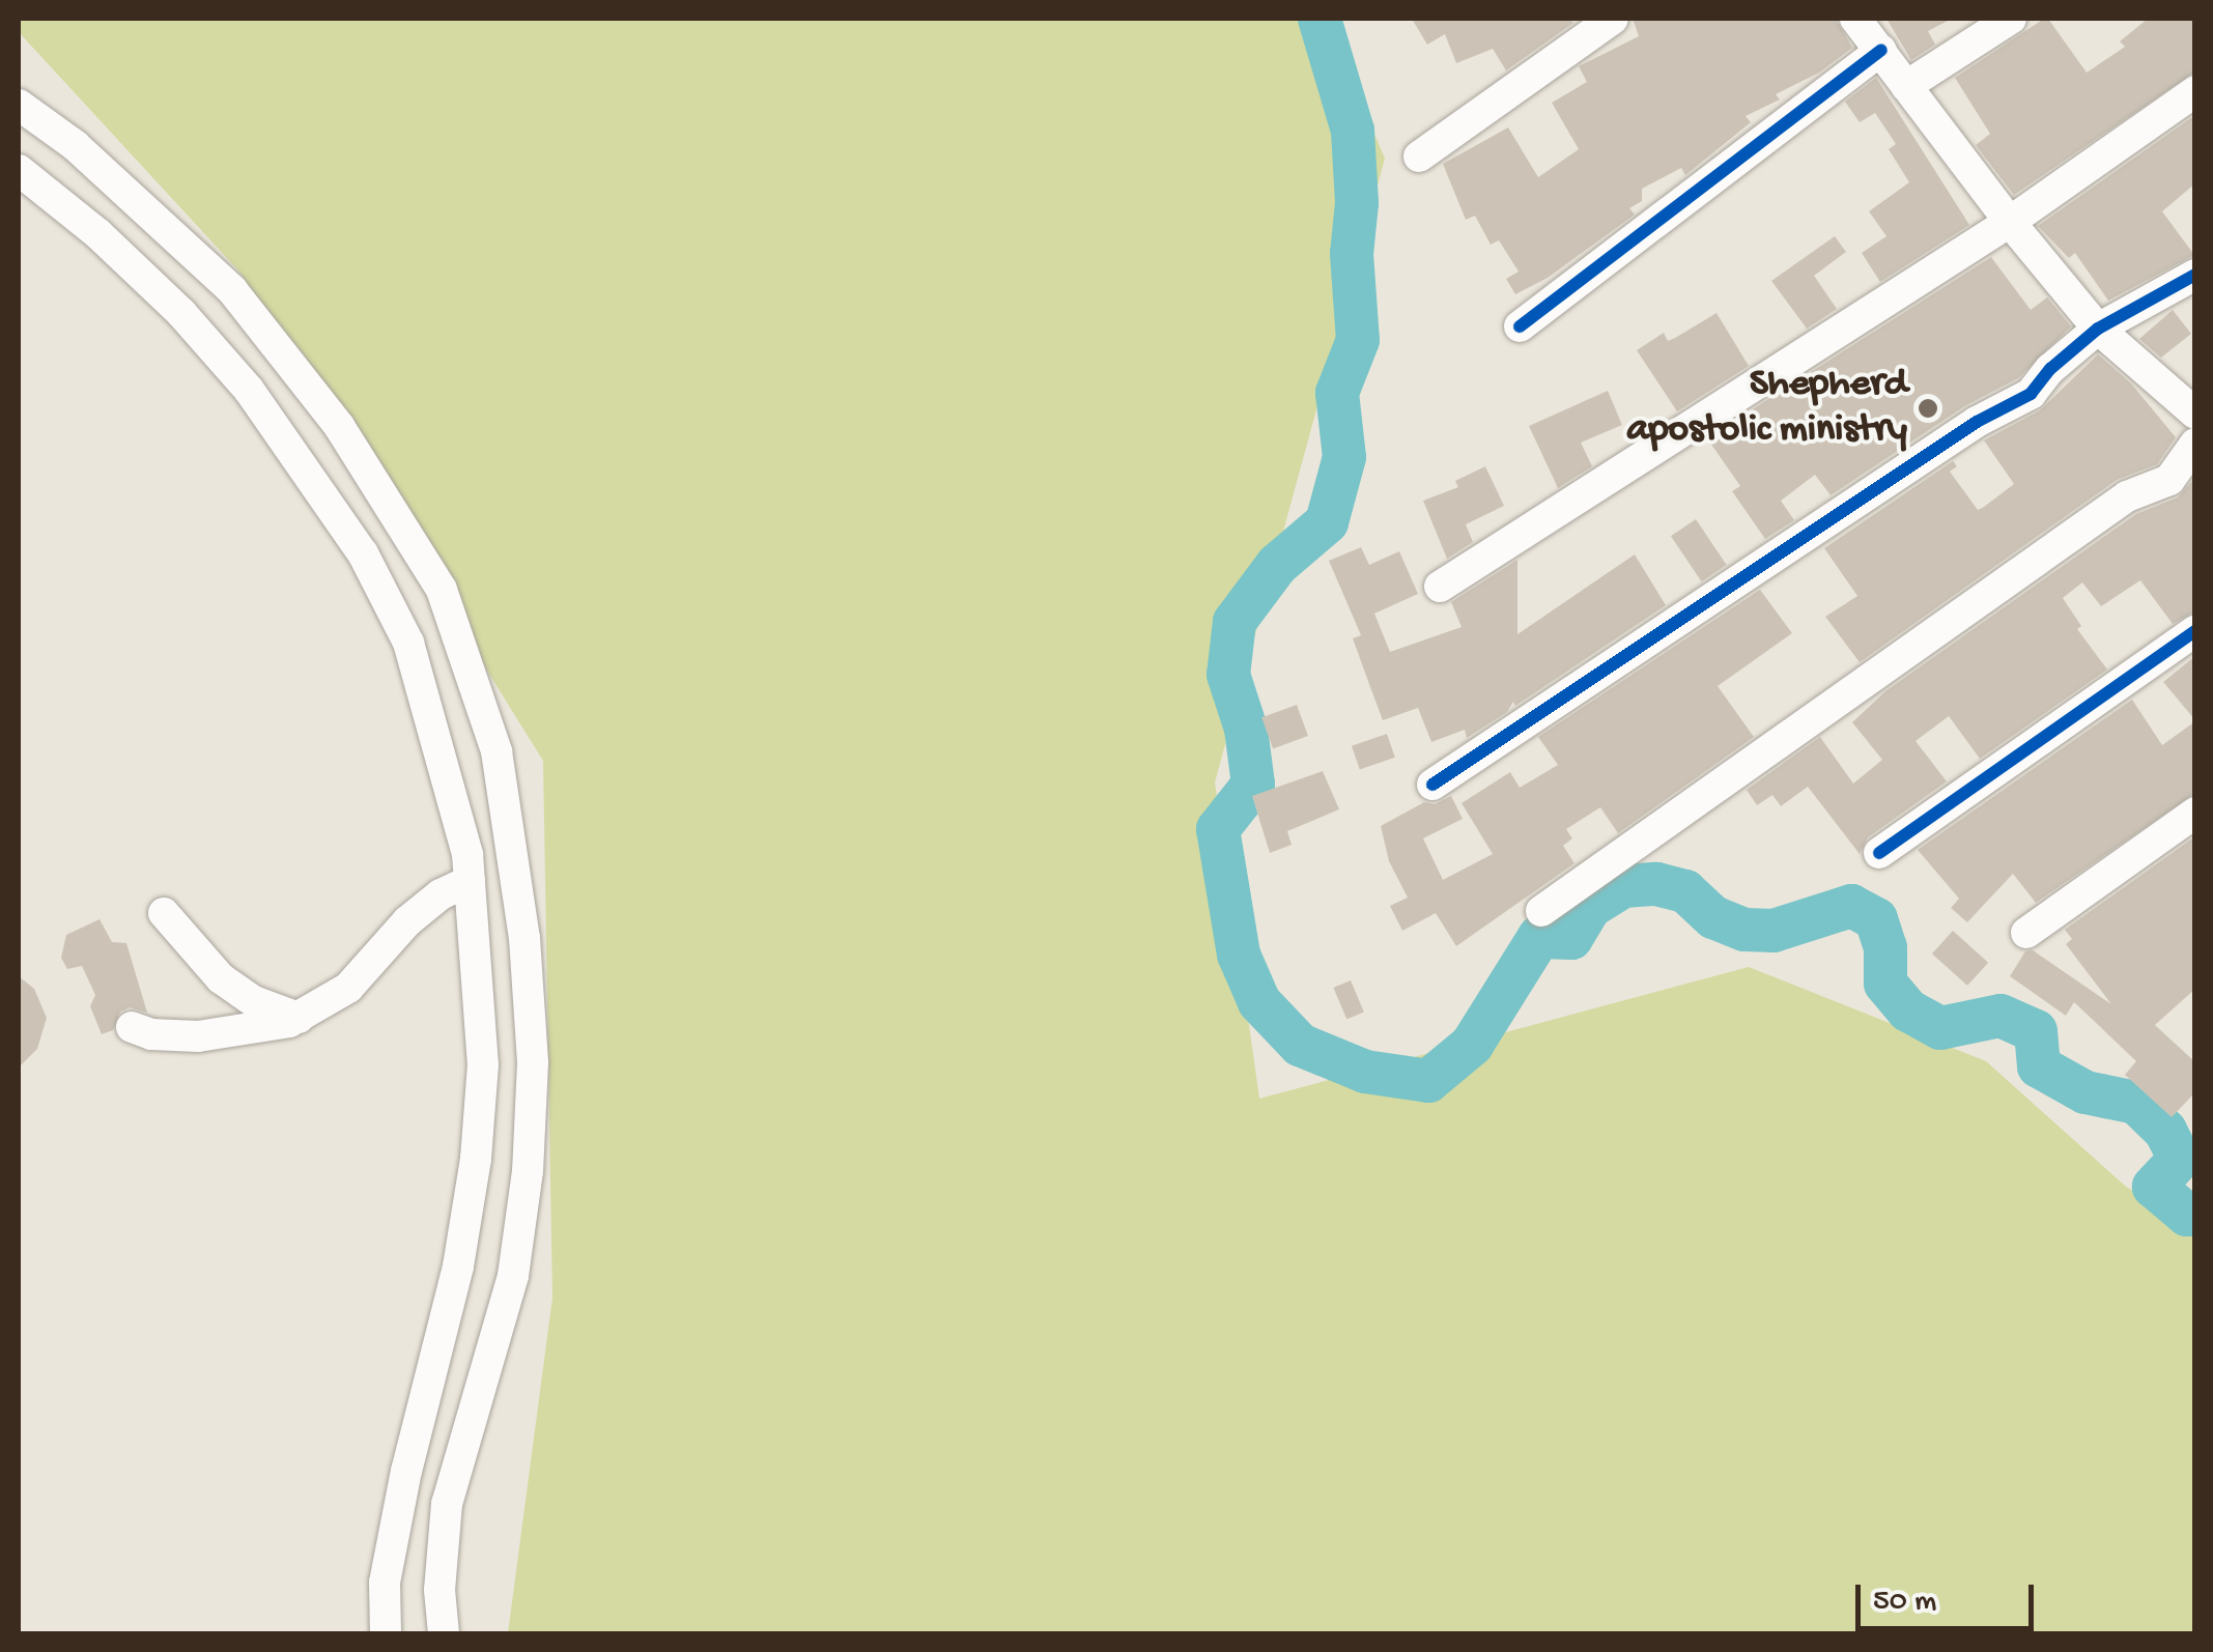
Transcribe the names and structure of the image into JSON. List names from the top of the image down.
{
  "places": ["Shepherd apostolic ministry"],
  "scale_bar": "50 m"
}
